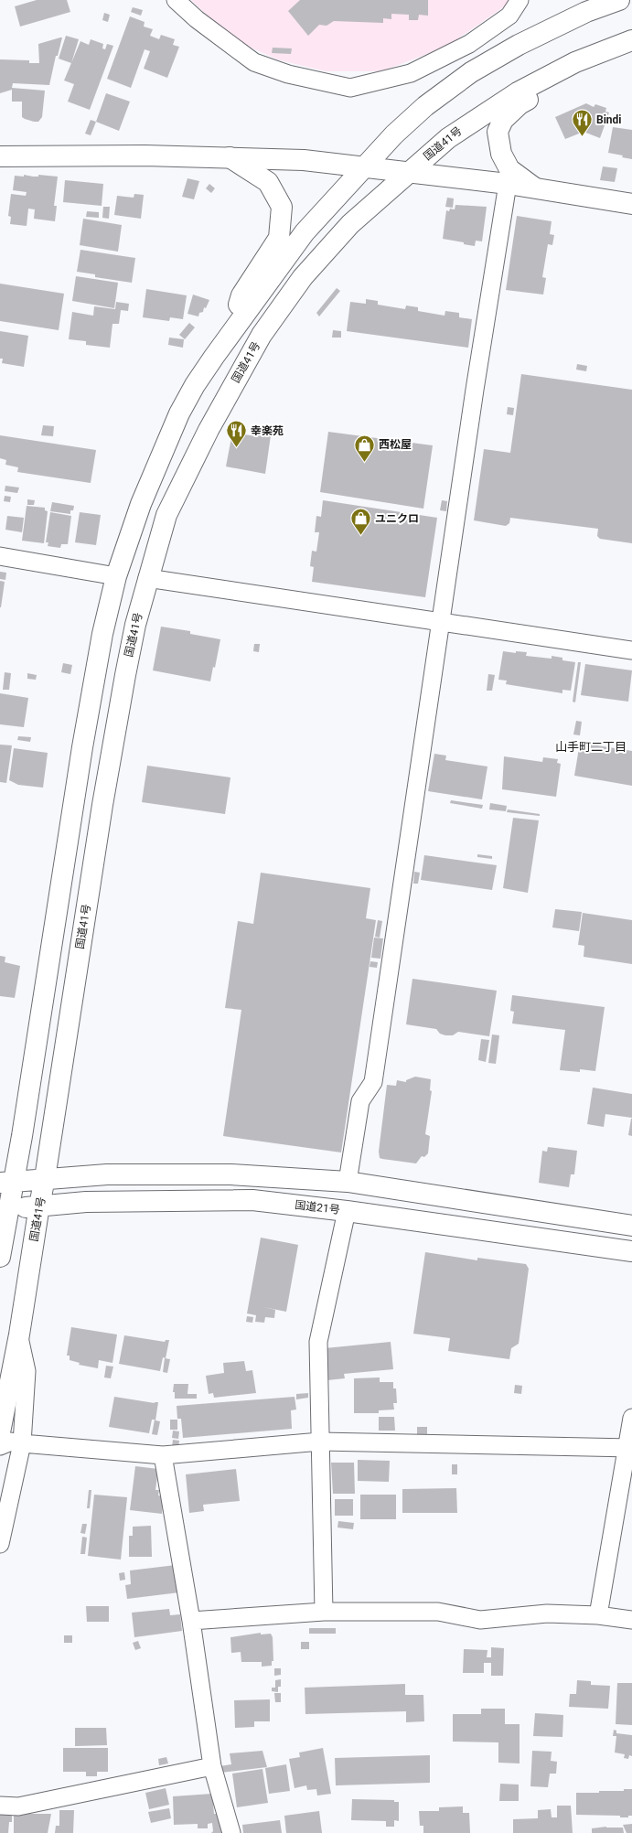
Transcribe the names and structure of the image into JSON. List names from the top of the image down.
{
  "streets": {
    "main road": ["国道41号", "国道21号"]
  },
  "crossings": [
    ["国道41号", "国道21号"]
  ],
  "districts": ["山手町二丁目"],
  "places": {
    "restaurant": ["Bindi", "幸楽苑"],
    "shop": ["西松屋", "ユニクロ"]
  }
}
